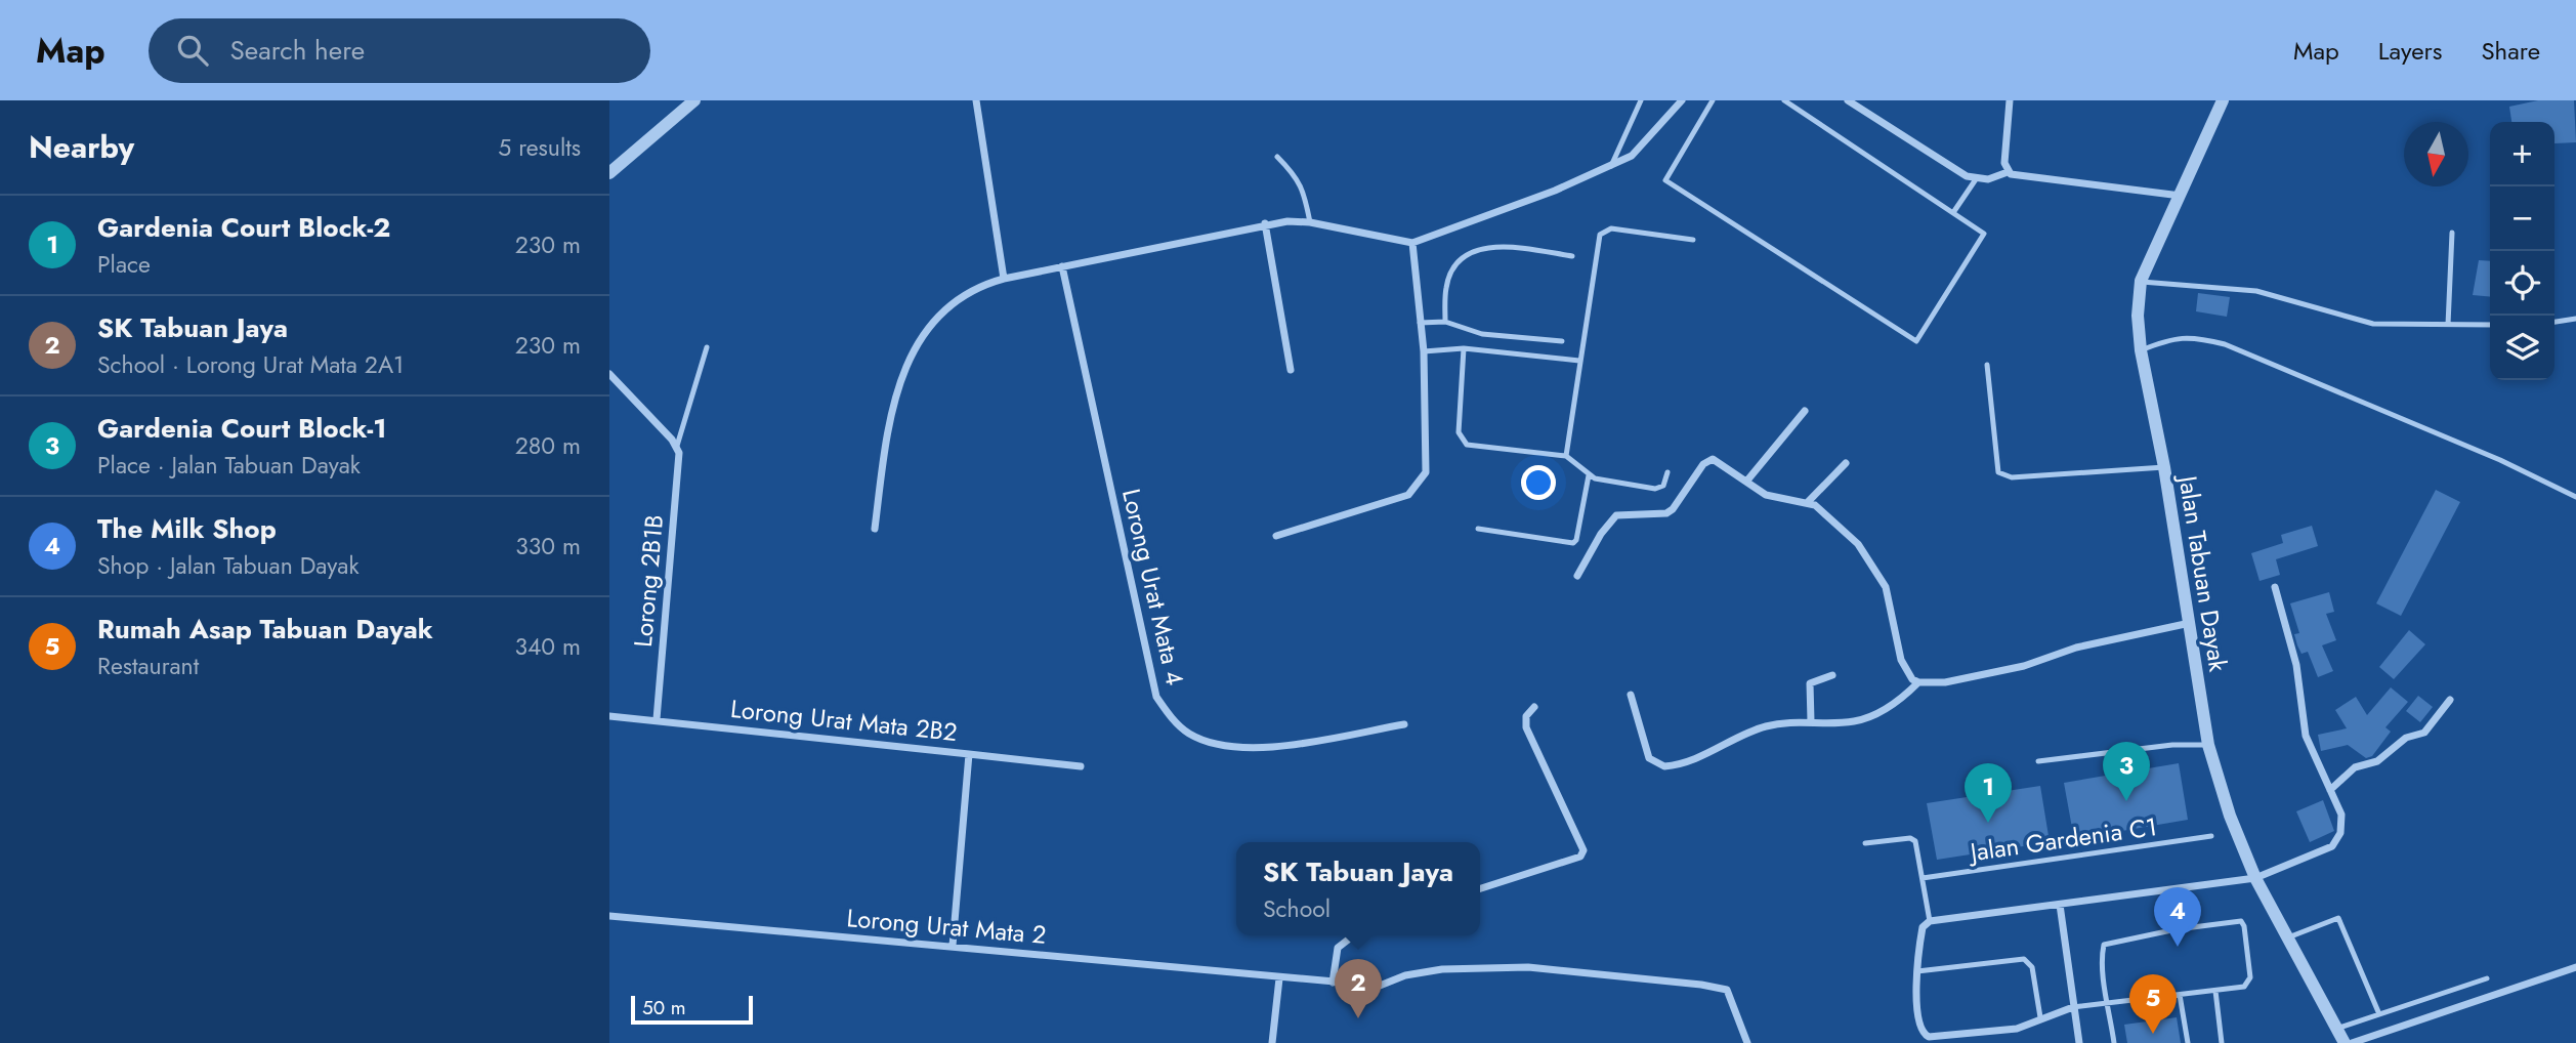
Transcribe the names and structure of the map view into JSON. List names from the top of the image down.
{
  "streets": {
    "street": [
      "Jalan Tabuan Dayak",
      "Lorong 2B1B",
      "Lorong Urat Mata 4",
      "Lorong Urat Mata 2B2",
      "Lorong Urat Mata 2"
    ],
    "lane": ["Jalan Gardenia C1"]
  },
  "crossings": [
    ["Lorong 2B1B", "Lorong Urat Mata 2B2"],
    ["Lorong Urat Mata 2B2", "Lorong Urat Mata 2"]
  ],
  "scale_bar": "50 m",
  "north": "bottom",
  "page": {
    "header": "Map",
    "search": "Search here",
    "nav": ["Map", "Layers", "Share"],
    "heading": ["Nearby", "5 results"],
    "map_buttons": ["+", "−"],
    "list": [
      {
        "mark": "1",
        "name": "Gardenia Court Block-2",
        "note": "Place",
        "value": "230 m"
      },
      {
        "mark": "2",
        "name": "SK Tabuan Jaya",
        "note": "School · Lorong Urat Mata 2A1",
        "value": "230 m"
      },
      {
        "mark": "3",
        "name": "Gardenia Court Block-1",
        "note": "Place · Jalan Tabuan Dayak",
        "value": "280 m"
      },
      {
        "mark": "4",
        "name": "The Milk Shop",
        "note": "Shop · Jalan Tabuan Dayak",
        "value": "330 m"
      },
      {
        "mark": "5",
        "name": "Rumah Asap Tabuan Dayak",
        "note": "Restaurant",
        "value": "340 m"
      }
    ],
    "pins": [
      "3",
      "1",
      "4",
      "2",
      "5"
    ],
    "popup": ["SK Tabuan Jaya", "School"],
    "scale": "50 m"
  }
}
